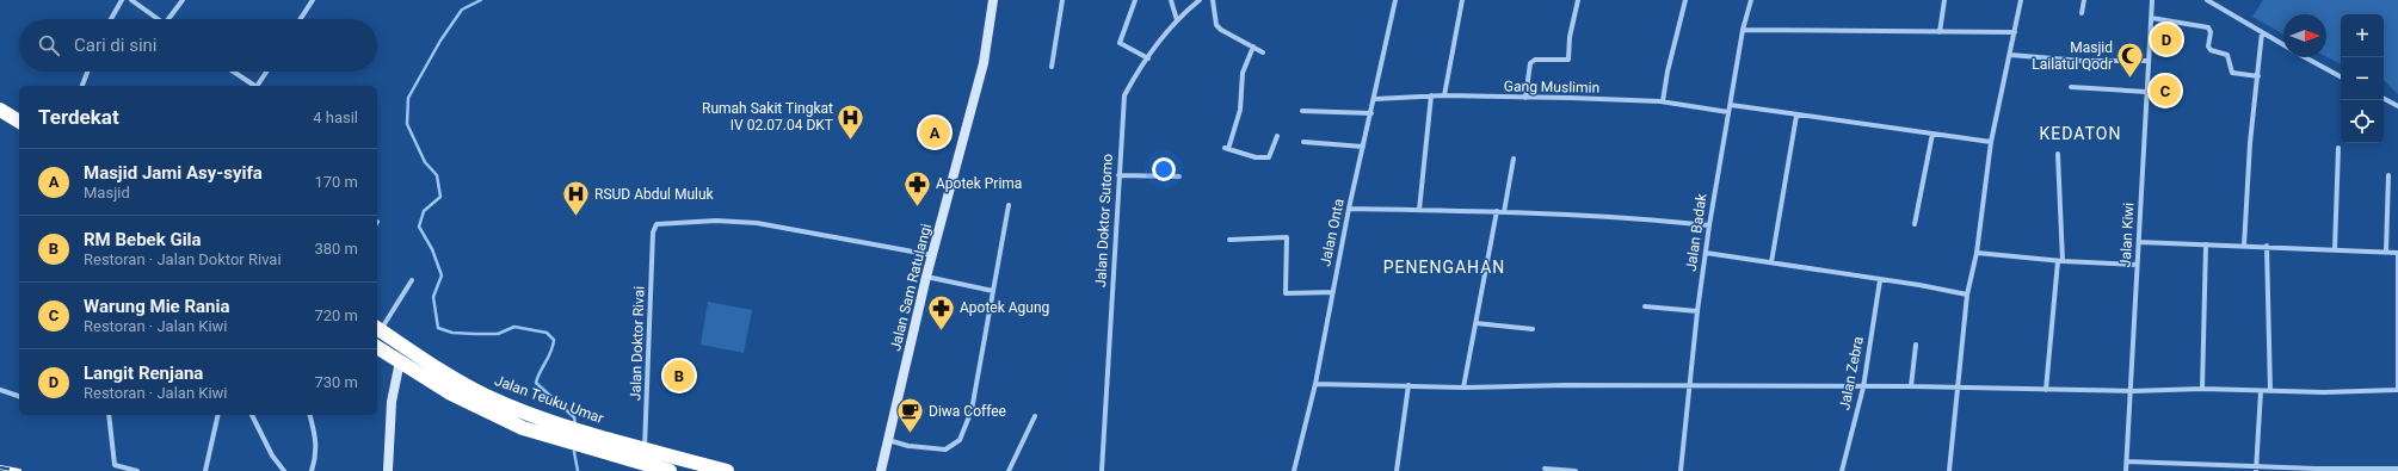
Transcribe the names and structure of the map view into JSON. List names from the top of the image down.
{
  "streets": {
    "highway": ["Jalan Teuku Umar"],
    "street": [
      "Gang Muslimin",
      "Jalan Doktor Sutomo",
      "Jalan Onta",
      "Jalan Badak",
      "Jalan Kiwi",
      "Jalan Sam Ratulangi",
      "Jalan Doktor Rivai",
      "Jalan Zebra"
    ]
  },
  "crossings": [
    ["Gang Muslimin", "Jalan Onta"],
    ["Gang Muslimin", "Jalan Badak"],
    ["Jalan Sam Ratulangi", "Jalan Doktor Rivai"],
    ["Jalan Doktor Rivai", "Jalan Teuku Umar"]
  ],
  "districts": ["KEDATON", "PENENGAHAN"],
  "places": {
    "mosque": ["Masjid Lailatul Qodr"],
    "hospital": ["Rumah Sakit Tingkat IV 02.07.04 DKT", "RSUD Abdul Muluk"],
    "pharmacy": ["Apotek Prima", "Apotek Agung"],
    "cafe": ["Diwa Coffee"]
  },
  "north": "right",
  "page": {
    "map_buttons": ["+", "−"],
    "search": "Cari di sini",
    "pins": [
      "D",
      "C",
      "A",
      "B"
    ],
    "heading": ["Terdekat", "4 hasil"],
    "list": [
      {
        "mark": "A",
        "name": "Masjid Jami Asy-syifa",
        "note": "Masjid",
        "value": "170 m"
      },
      {
        "mark": "B",
        "name": "RM Bebek Gila",
        "note": "Restoran · Jalan Doktor Rivai",
        "value": "380 m"
      },
      {
        "mark": "C",
        "name": "Warung Mie Rania",
        "note": "Restoran · Jalan Kiwi",
        "value": "720 m"
      },
      {
        "mark": "D",
        "name": "Langit Renjana",
        "note": "Restoran · Jalan Kiwi",
        "value": "730 m"
      }
    ]
  }
}
